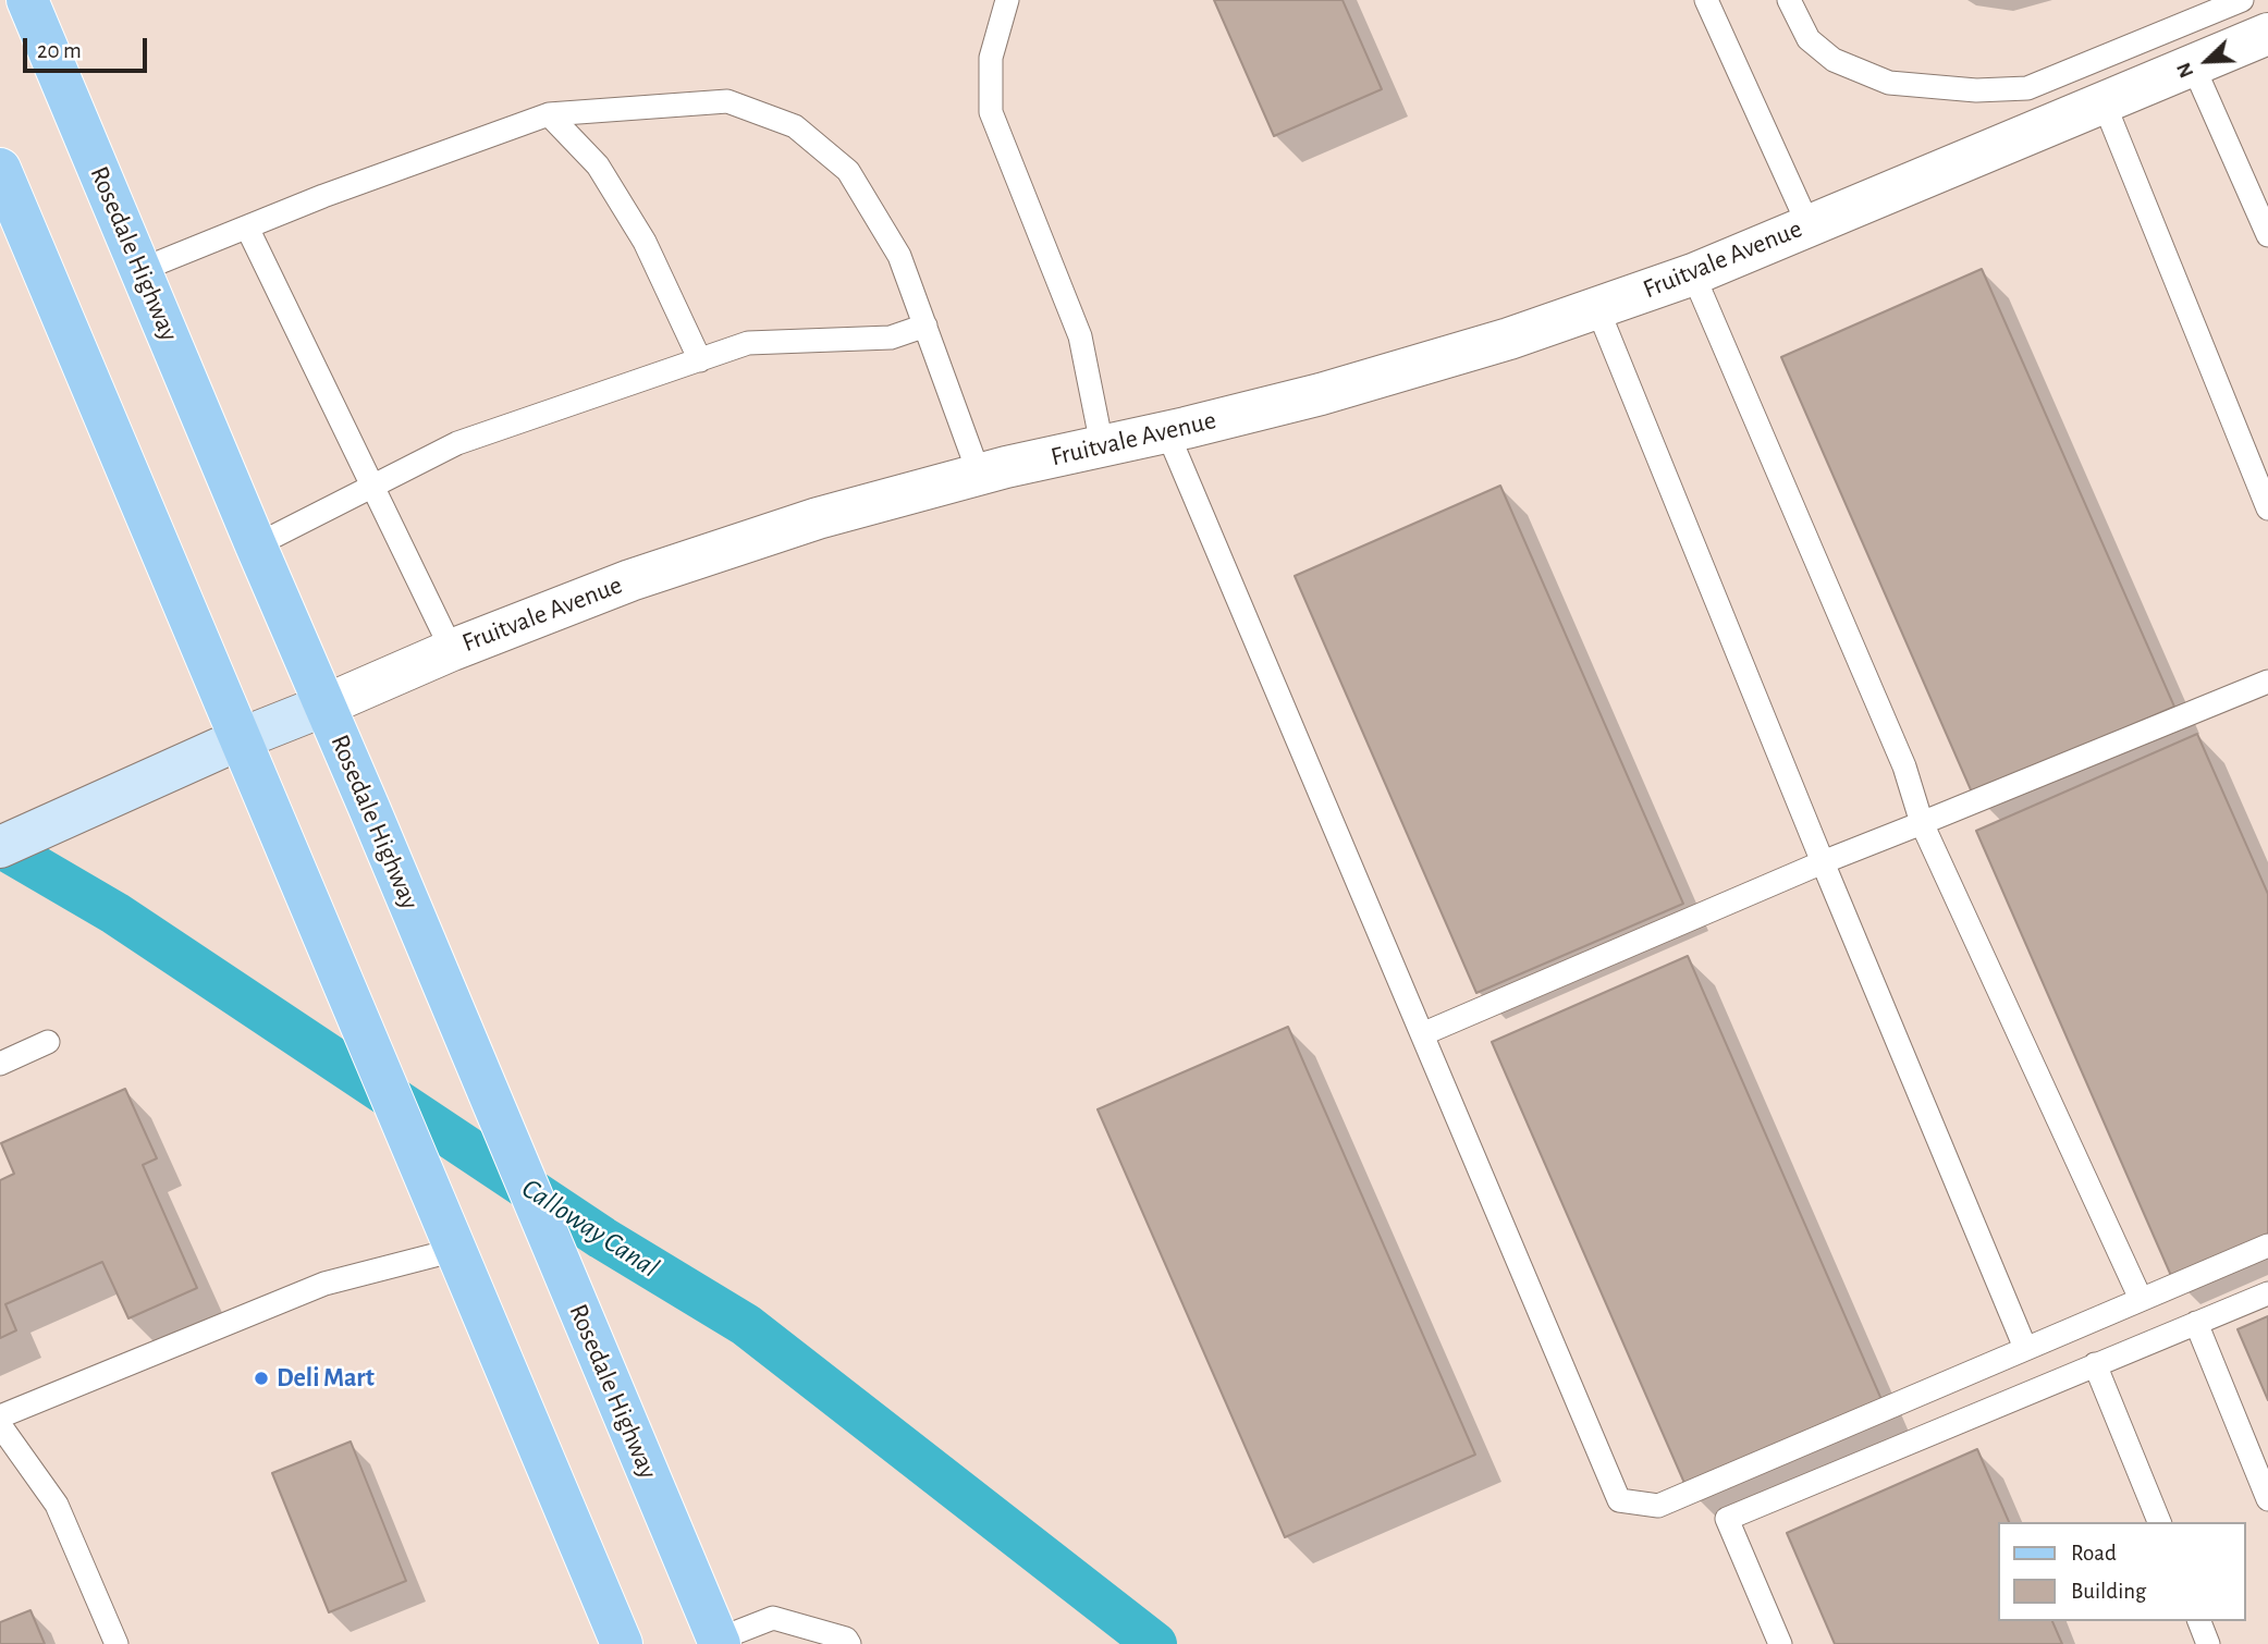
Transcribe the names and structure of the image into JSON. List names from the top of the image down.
{
  "streets": {
    "main road": ["Rosedale Highway", "Fruitvale Avenue"]
  },
  "crossings": [
    ["Rosedale Highway", "Fruitvale Avenue"]
  ],
  "water": ["Calloway Canal"],
  "places": ["Deli Mart"],
  "legend": ["Road", "Building"],
  "scale_bar": "20 m",
  "north": "bottom left"
}
